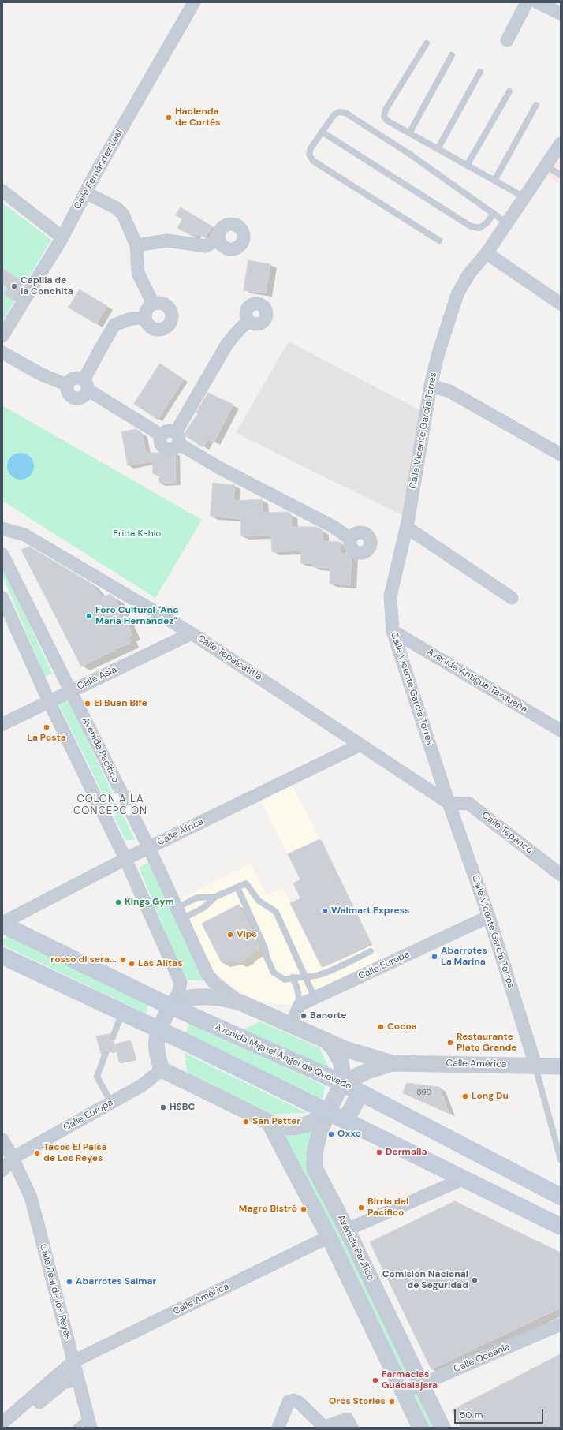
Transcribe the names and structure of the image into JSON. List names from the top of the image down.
{
  "streets": {
    "main road": ["Avenida Miguel Ángel de Quevedo"],
    "street": [
      "Calle Fernández Leal",
      "Calle Vicente García Torres",
      "Calle Tepalcatitla",
      "Calle Asia",
      "Avenida Antigua Taxqueña",
      "Avenida Pacífico",
      "Calle África",
      "Calle Tepanco",
      "Calle Europa",
      "Calle América",
      "Calle Real de los Reyes",
      "Calle Oceanía"
    ]
  },
  "crossings": [
    ["Calle Vicente García Torres", "Calle Tepalcatitla"],
    ["Calle Vicente García Torres", "Avenida Antigua Taxqueña"],
    ["Calle Vicente García Torres", "Calle Tepanco"],
    ["Calle Vicente García Torres", "Calle Europa"],
    ["Calle Vicente García Torres", "Calle América"],
    ["Calle Tepalcatitla", "Calle Asia"],
    ["Calle Tepalcatitla", "Calle África"],
    ["Calle Tepalcatitla", "Calle Tepanco"],
    ["Calle Asia", "Avenida Pacífico"],
    ["Avenida Pacífico", "Calle África"],
    ["Avenida Pacífico", "Avenida Miguel Ángel de Quevedo"],
    ["Avenida Pacífico", "Calle América"],
    ["Avenida Pacífico", "Calle Oceanía"],
    ["Calle África", "Avenida Miguel Ángel de Quevedo"],
    ["Calle Europa", "Calle Real de los Reyes"],
    ["Avenida Miguel Ángel de Quevedo", "Calle América"],
    ["Calle América", "Calle Real de los Reyes"]
  ],
  "districts": ["COLONIA LA CONCEPCIÓN"],
  "parks": ["Frida Kahlo"],
  "places": [
    "Hacienda de Cortés",
    "Capilla de la Conchita",
    "Foro Cultural \"Ana María Hernández\"",
    "El Buen Bife",
    "La Posta",
    "Kings Gym",
    "Walmart Express",
    "Vips",
    "Abarrotes La Marina",
    "rosso di sera...",
    "Las Alitas",
    "Banorte",
    "Cocoa",
    "Restaurante Plato Grande",
    "Long Du",
    "HSBC",
    "San Petter",
    "Oxxo",
    "Dermalia",
    "Tacos El Paisa de Los Reyes",
    "Birria del Pacífico",
    "Magro Bistró",
    "Comisión Nacional de Seguridad",
    "Abarrotes Salmar",
    "Farmacias Guadalajara",
    "Orcs Stories"
  ],
  "house_numbers": ["890"],
  "scale_bar": "50 m"
}
